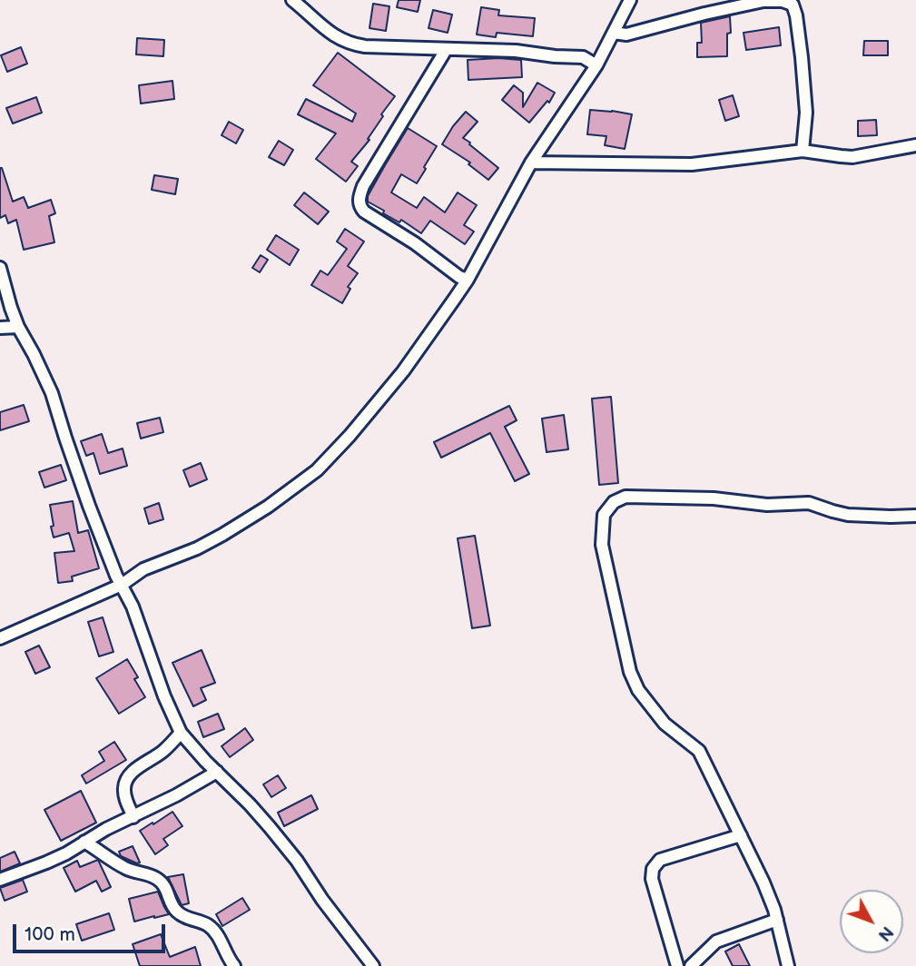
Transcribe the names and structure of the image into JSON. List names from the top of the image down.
{
  "scale_bar": "100 m",
  "north": "bottom right"
}
